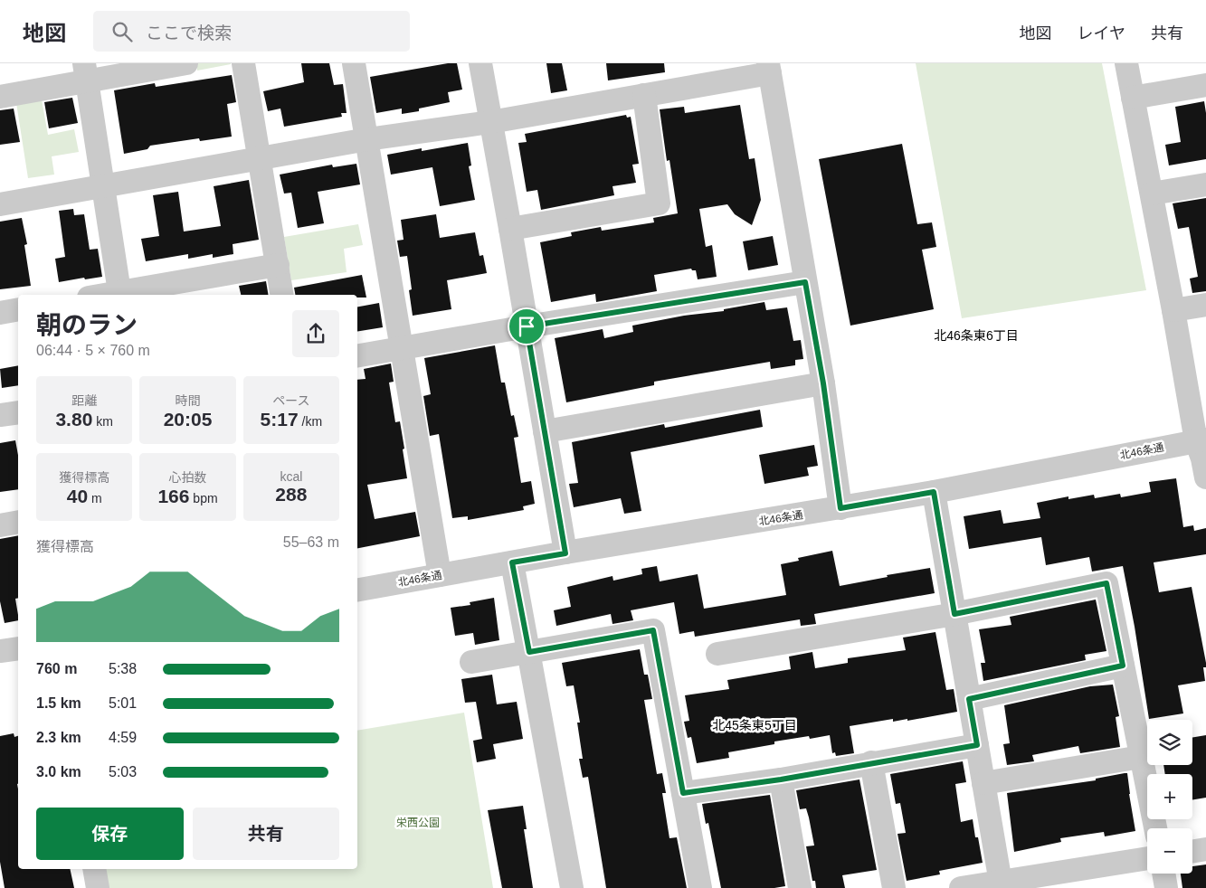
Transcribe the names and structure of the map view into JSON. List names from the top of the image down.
{
  "streets": {
    "street": ["北46条通"]
  },
  "districts": ["北46条東6丁目", "北45条東5丁目"],
  "parks": ["栄西公園"],
  "page": {
    "header": "地図",
    "search": "ここで検索",
    "nav": ["地図", "レイヤ", "共有"],
    "heading": ["朝のラン", "06:44 · 5 × 760 m"],
    "stats": [
      ["距離", "3.80 km"],
      ["時間", "20:05"],
      ["ペース", "5:17 /km"],
      ["獲得標高", "40 m"],
      ["心拍数", "166 bpm"],
      ["kcal", "288"]
    ],
    "chart": ["獲得標高", "55–63 m"],
    "list": [
      {
        "name": "760 m",
        "note": "5:38"
      },
      {
        "name": "1.5 km",
        "note": "5:01"
      },
      {
        "name": "2.3 km",
        "note": "4:59"
      },
      {
        "name": "3.0 km",
        "note": "5:03"
      }
    ],
    "map_buttons": ["+", "−"],
    "buttons": ["保存", "共有"]
  }
}
